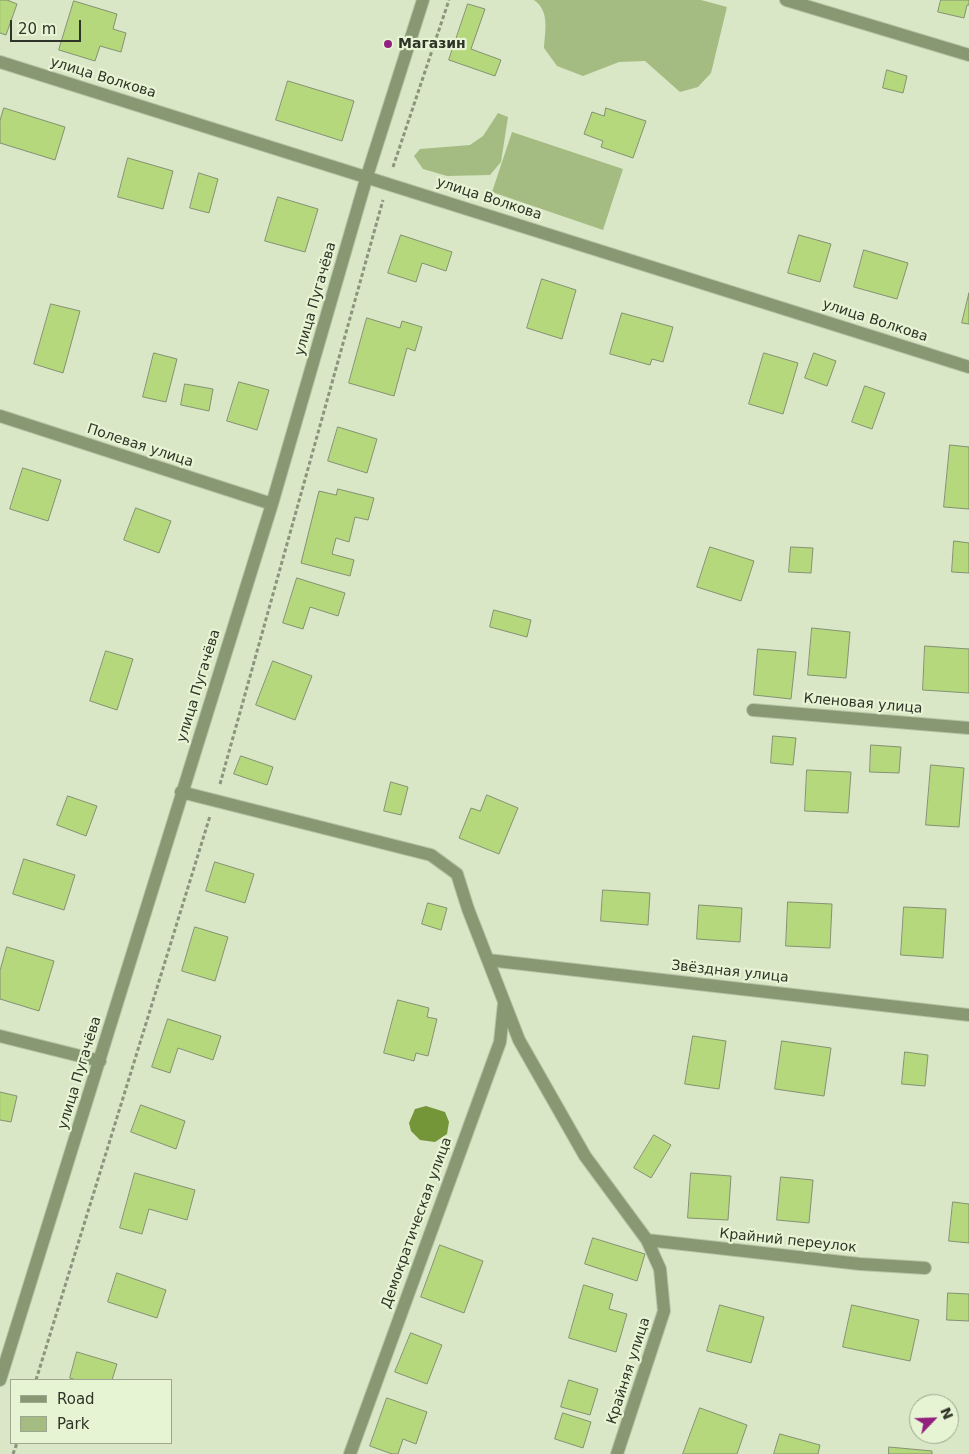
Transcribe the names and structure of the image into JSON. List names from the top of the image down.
{
  "streets": {
    "street": [
      "улица Волкова",
      "улица Пугачёва",
      "Полевая улица",
      "Кленовая улица",
      "Звёздная улица",
      "Демократическая улица",
      "Крайний переулок",
      "Крайняя улица"
    ]
  },
  "crossings": [
    ["улица Волкова", "улица Пугачёва"],
    ["улица Пугачёва", "Полевая улица"],
    ["улица Пугачёва", "Крайняя улица"],
    ["Звёздная улица", "Крайняя улица"],
    ["Демократическая улица", "Крайняя улица"],
    ["Крайний переулок", "Крайняя улица"]
  ],
  "places": ["Магазин"],
  "legend": ["Road", "Park"],
  "scale_bar": "20 m",
  "north": "top right"
}
